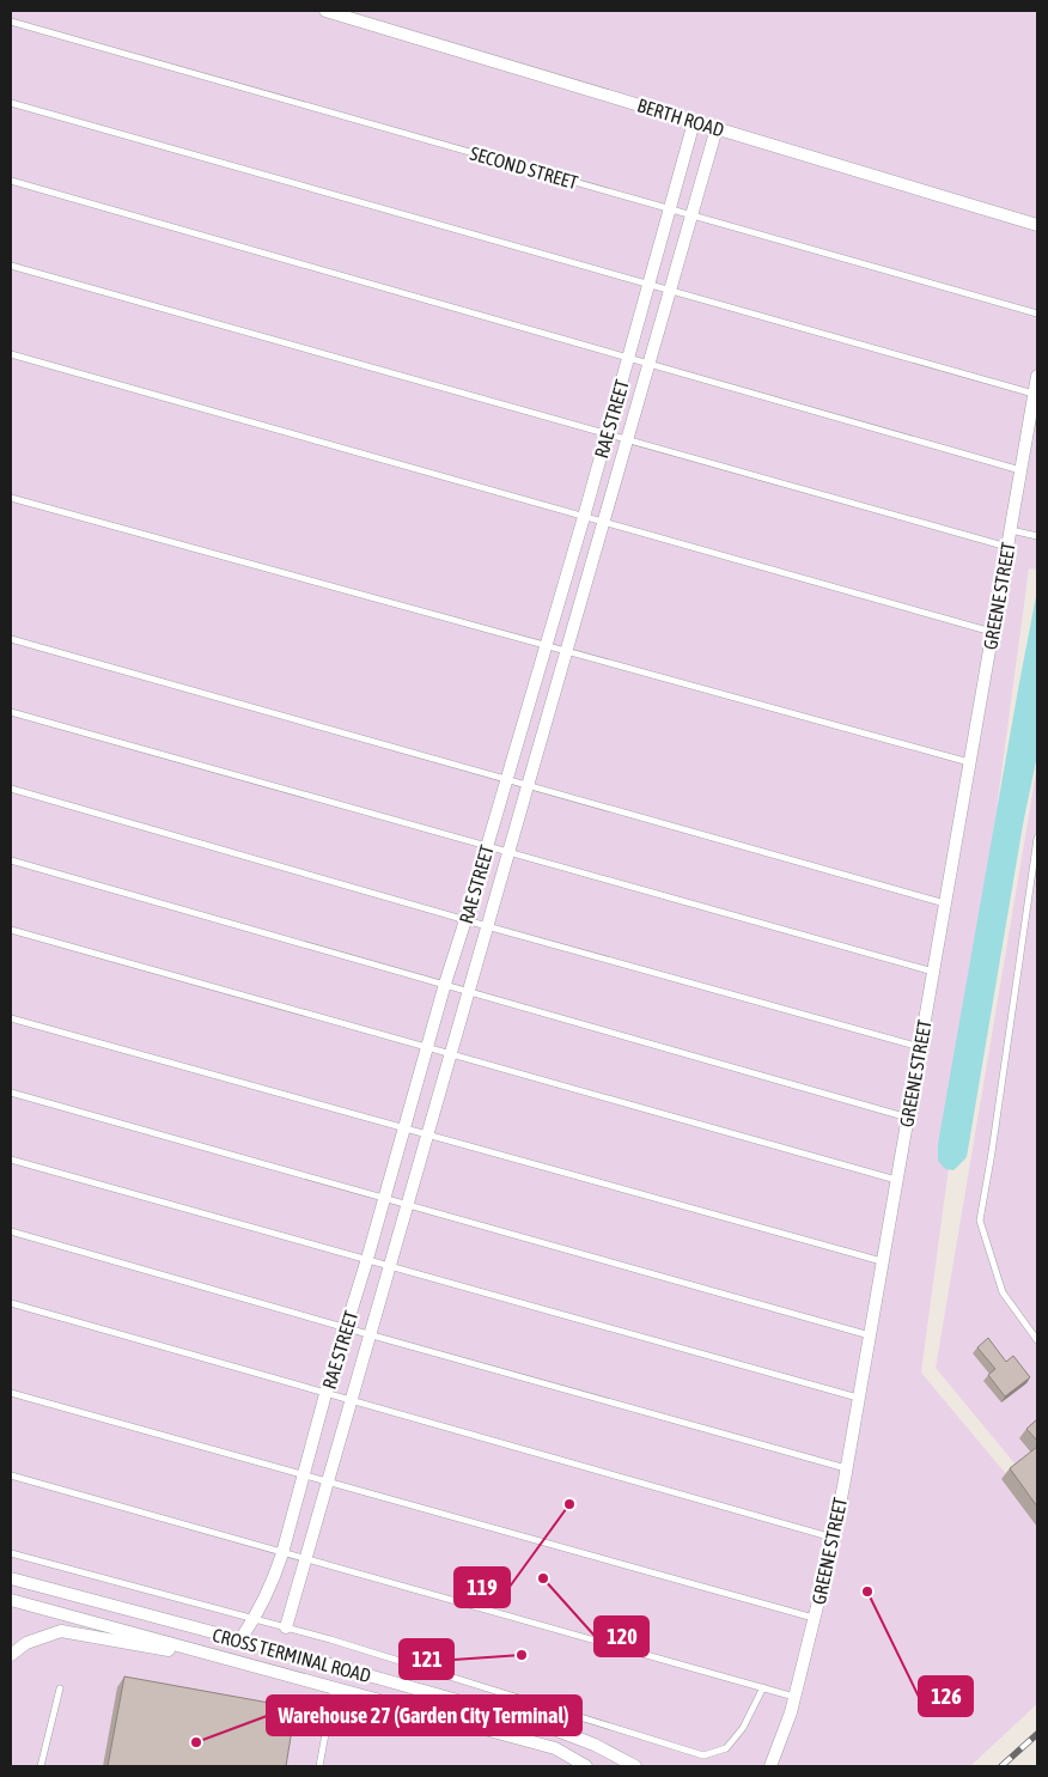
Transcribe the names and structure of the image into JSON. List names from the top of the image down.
{
  "streets": {
    "street": [
      "BERTH ROAD",
      "RAE STREET",
      "GREENE STREET",
      "CROSS TERMINAL ROAD"
    ],
    "lane": ["SECOND STREET"]
  },
  "crossings": [
    ["BERTH ROAD", "RAE STREET"],
    ["SECOND STREET", "RAE STREET"],
    ["RAE STREET", "CROSS TERMINAL ROAD"]
  ],
  "places": [
    "119",
    "120",
    "126",
    "121",
    "Warehouse 27 (Garden City Terminal)"
  ]
}
